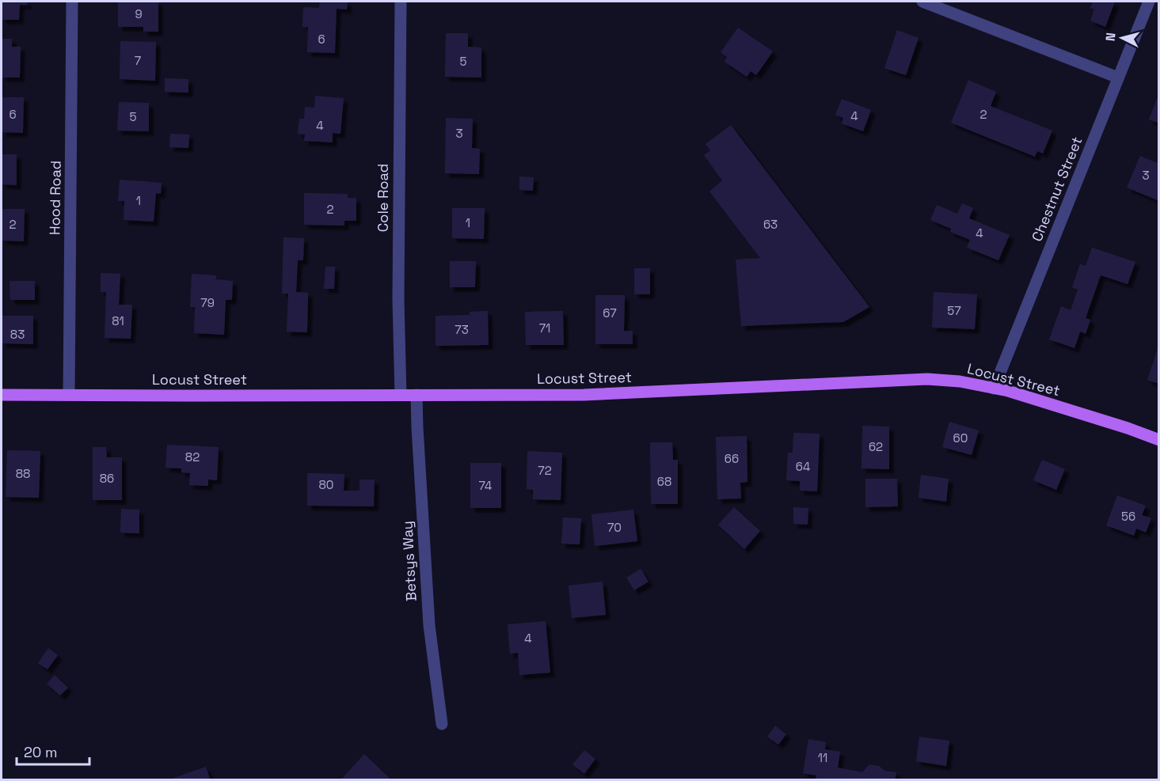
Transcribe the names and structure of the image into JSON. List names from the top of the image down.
{
  "streets": {
    "main road": ["Locust Street"],
    "street": [
      "Chestnut Street",
      "Hood Road",
      "Cole Road",
      "Betsys Way"
    ]
  },
  "crossings": [
    ["Chestnut Street", "Locust Street"],
    ["Hood Road", "Locust Street"],
    ["Cole Road", "Locust Street"],
    ["Locust Street", "Betsys Way"]
  ],
  "house_numbers": [
    "9",
    "6",
    "7",
    "5",
    "6",
    "2",
    "4",
    "5",
    "4",
    "3",
    "3",
    "1",
    "2",
    "1",
    "2",
    "63",
    "4",
    "79",
    "57",
    "67",
    "81",
    "71",
    "73",
    "83",
    "60",
    "62",
    "82",
    "66",
    "64",
    "72",
    "88",
    "86",
    "68",
    "80",
    "74",
    "56",
    "70",
    "4",
    "11"
  ],
  "scale_bar": "20 m",
  "north": "left"
}
